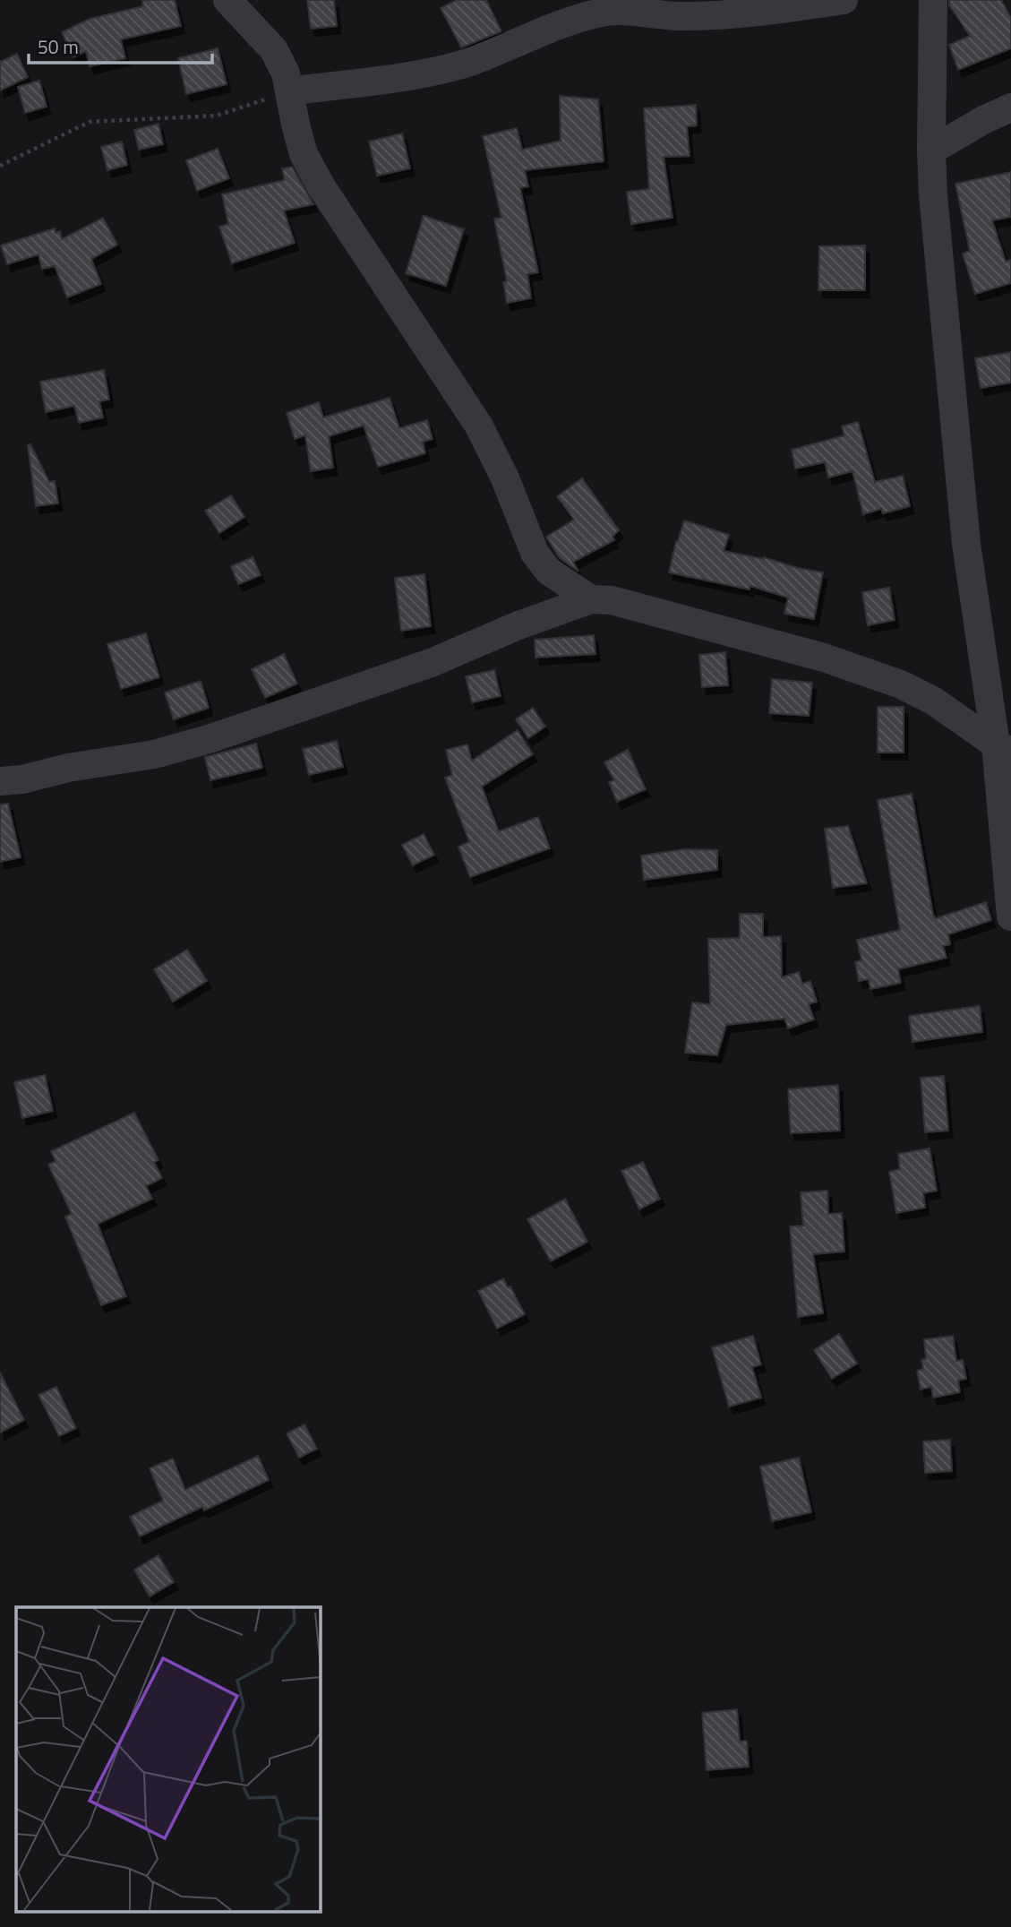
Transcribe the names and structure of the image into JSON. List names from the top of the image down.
{
  "scale_bar": "50 m"
}
